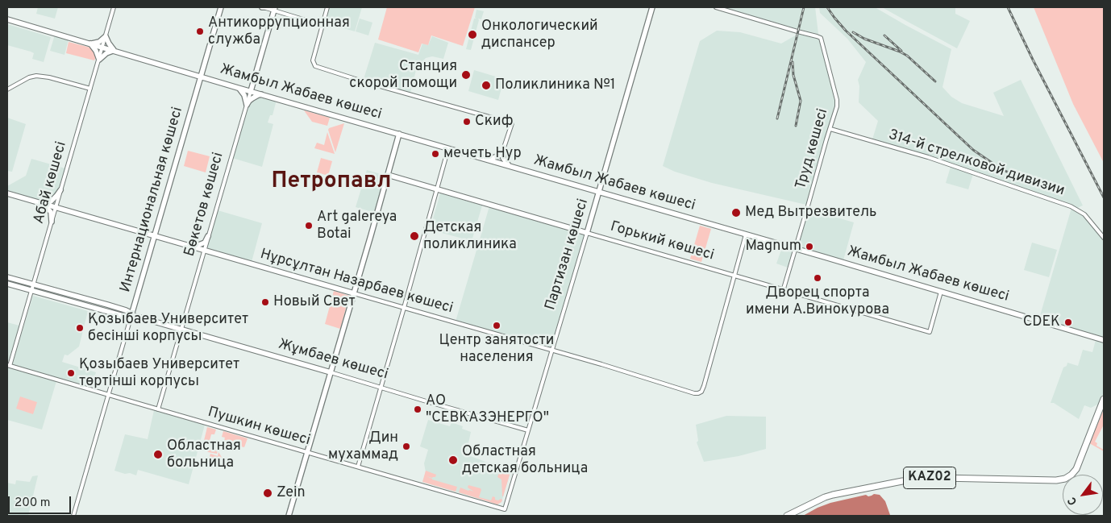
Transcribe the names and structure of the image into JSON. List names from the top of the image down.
{
  "streets": {
    "highway": ["KAZ02"],
    "main road": [
      "Жамбыл Жабаев көшесі",
      "Интернациональная көшесі",
      "Бөкетов көшесі",
      "Горький көшесі",
      "Партизан көшесі",
      "Нұрсұлтан Назарбаев көшесі",
      "Жұмбаев көшесі"
    ],
    "street": [
      "Труд көшесі",
      "314-й стрелковой дивизии",
      "Абай көшесі",
      "Пушкин көшесі"
    ]
  },
  "crossings": [
    ["Жамбыл Жабаев көшесі", "Труд көшесі"],
    ["Жамбыл Жабаев көшесі", "Абай көшесі"],
    ["Жамбыл Жабаев көшесі", "Интернациональная көшесі"],
    ["Жамбыл Жабаев көшесі", "Бөкетов көшесі"],
    ["Жамбыл Жабаев көшесі", "Горький көшесі"],
    ["Жамбыл Жабаев көшесі", "Партизан көшесі"],
    ["Труд көшесі", "314-й стрелковой дивизии"],
    ["Труд көшесі", "Горький көшесі"],
    ["Абай көшесі", "Нұрсұлтан Назарбаев көшесі"],
    ["Абай көшесі", "Жұмбаев көшесі"],
    ["Абай көшесі", "Пушкин көшесі"],
    ["Интернациональная көшесі", "Нұрсұлтан Назарбаев көшесі"],
    ["Интернациональная көшесі", "Жұмбаев көшесі"],
    ["Интернациональная көшесі", "Пушкин көшесі"],
    ["Бөкетов көшесі", "Нұрсұлтан Назарбаев көшесі"],
    ["Бөкетов көшесі", "Жұмбаев көшесі"],
    ["Бөкетов көшесі", "Пушкин көшесі"],
    ["Горький көшесі", "Партизан көшесі"],
    ["Горький көшесі", "Нұрсұлтан Назарбаев көшесі"],
    ["Партизан көшесі", "Нұрсұлтан Назарбаев көшесі"],
    ["Партизан көшесі", "Жұмбаев көшесі"],
    ["Партизан көшесі", "Пушкин көшесі"]
  ],
  "districts": ["Петропавл"],
  "places": [
    "Антикоррупционная служба",
    "Онкологический диспансер",
    "Станция скорой помощи",
    "Поликлиника №1",
    "Скиф",
    "мечеть Нур",
    "Мед Вытрезвитель",
    "Art galereya Botai",
    "Детская поликлиника",
    "Magnum",
    "Дворец спорта имени А.Винокурова",
    "Новый Свет",
    "CDEK",
    "Центр занятости населения",
    "Қозыбаев Университет бесінші корпусы",
    "Қозыбаев Университет төртінші корпусы",
    "АО \"СЕВКАЗЭНЕРГО\"",
    "Дин мухаммад",
    "Областная больница",
    "Областная детская больница",
    "Zein"
  ],
  "scale_bar": "200 m",
  "north": "bottom left"
}
